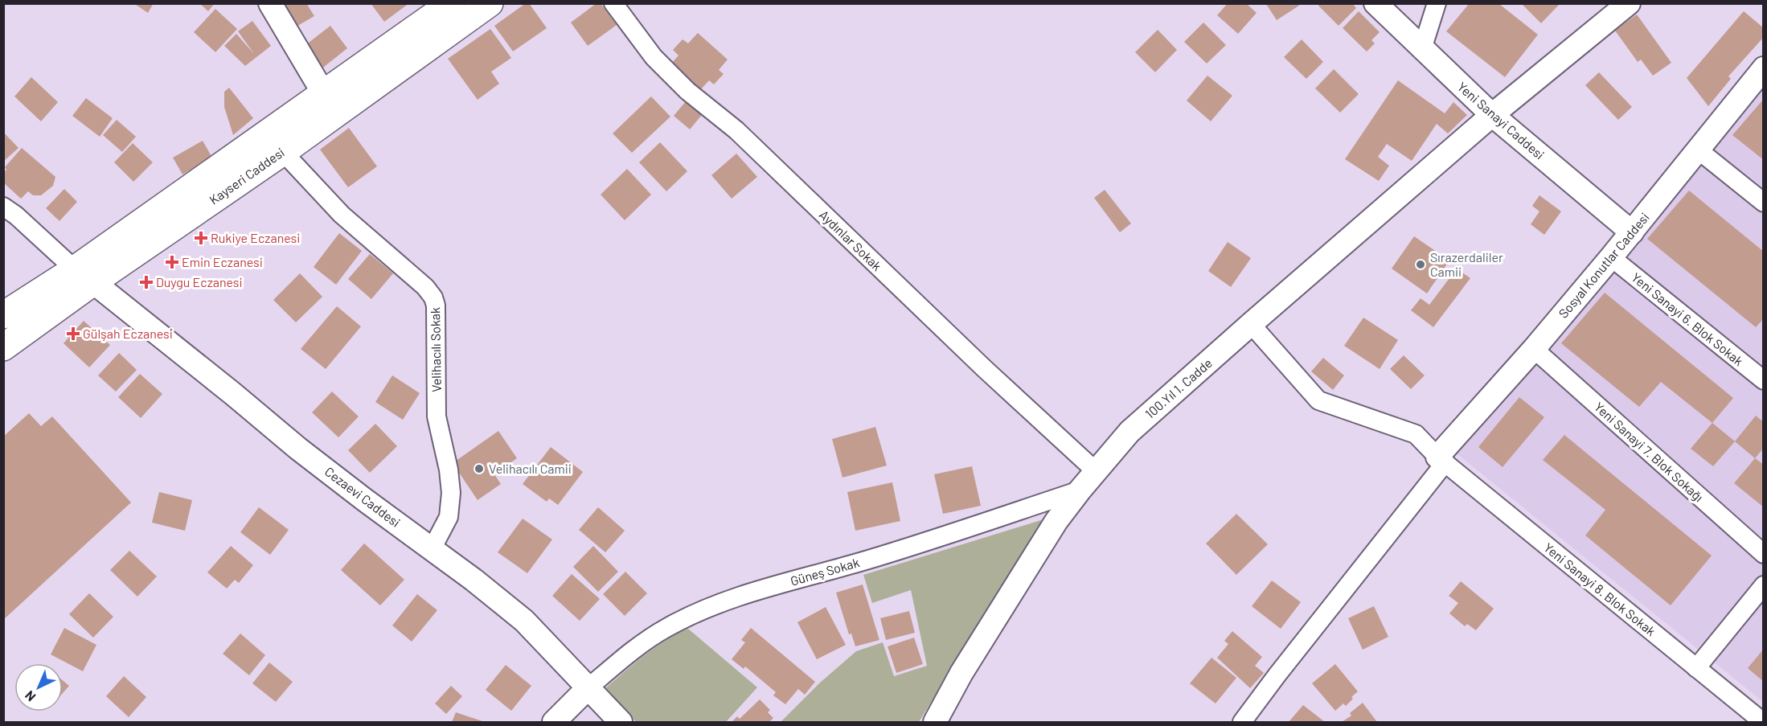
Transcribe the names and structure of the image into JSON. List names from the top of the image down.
{
  "streets": {
    "main road": ["Kayseri Caddesi"],
    "street": [
      "Yeni Sanayi Caddesi",
      "Aydınlar Sokak",
      "Sosyal Konutlar Caddesi",
      "Yeni Sanayi 6. Blok Sokak",
      "Velihacılı Sokak",
      "100.Yıl 1. Cadde",
      "Yeni Sanayi 7. Blok Sokağı",
      "Cezaevi Caddesi",
      "Güneş Sokak",
      "Yeni Sanayi 8. Blok Sokak"
    ]
  },
  "crossings": [
    ["Yeni Sanayi Caddesi", "Sosyal Konutlar Caddesi"],
    ["Yeni Sanayi Caddesi", "100.Yıl 1. Cadde"],
    ["Kayseri Caddesi", "Velihacılı Sokak"],
    ["Kayseri Caddesi", "Cezaevi Caddesi"],
    ["Aydınlar Sokak", "100.Yıl 1. Cadde"],
    ["Sosyal Konutlar Caddesi", "Yeni Sanayi 6. Blok Sokak"],
    ["Sosyal Konutlar Caddesi", "Yeni Sanayi 7. Blok Sokağı"],
    ["Sosyal Konutlar Caddesi", "Yeni Sanayi 8. Blok Sokak"],
    ["Velihacılı Sokak", "Cezaevi Caddesi"],
    ["100.Yıl 1. Cadde", "Güneş Sokak"],
    ["100.Yıl 1. Cadde", "Yeni Sanayi 8. Blok Sokak"],
    ["Cezaevi Caddesi", "Güneş Sokak"]
  ],
  "places": {
    "health": [
      "Rukiye Eczanesi",
      "Emin Eczanesi",
      "Duygu Eczanesi",
      "Gülşah Eczanesi"
    ],
    "other": ["Sırazerdaliler Camii", "Velihacılı Camii"]
  },
  "north": "bottom left"
}
